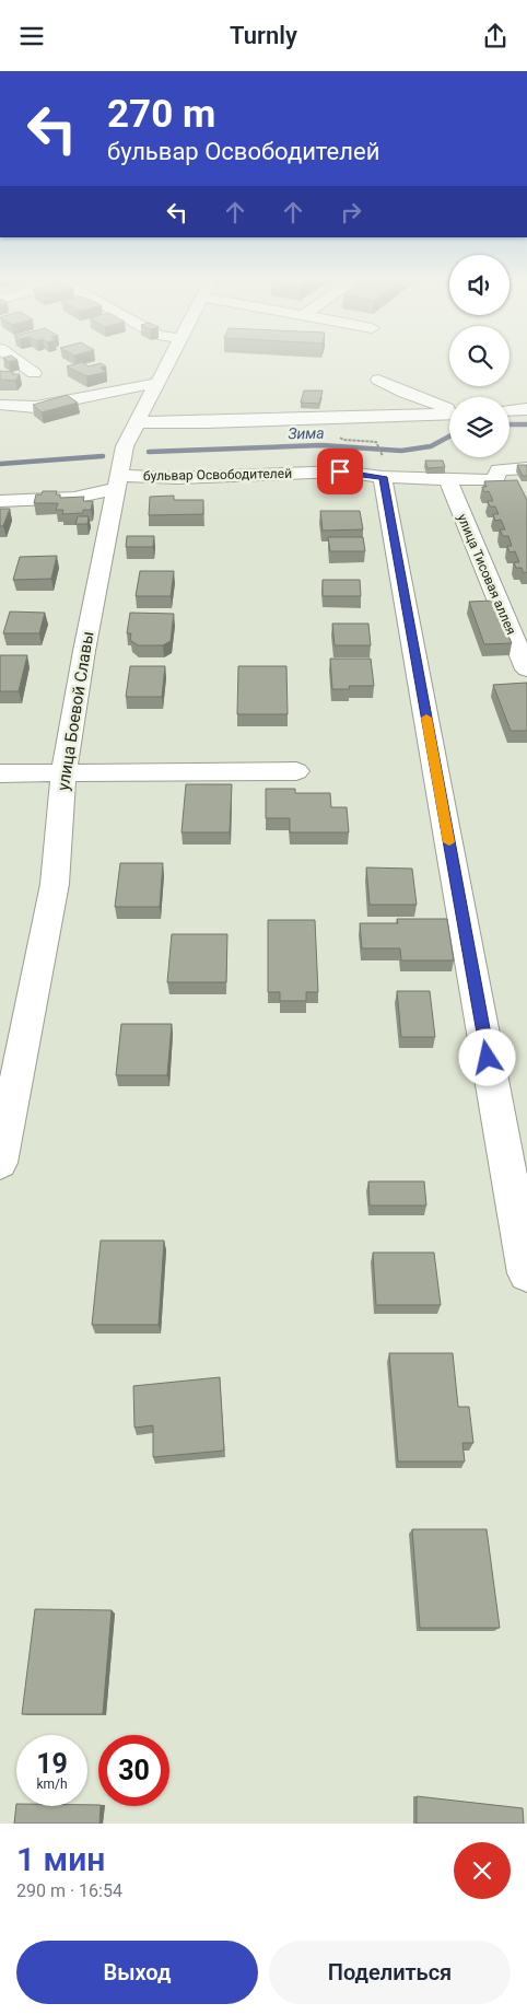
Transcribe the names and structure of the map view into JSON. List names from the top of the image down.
{
  "streets": {
    "street": ["бульвар Освободителей", "улица Тисовая аллея", "улица Боевой Славы"]
  },
  "crossings": [
    ["бульвар Освободителей", "улица Тисовая аллея"],
    ["бульвар Освободителей", "улица Боевой Славы"]
  ],
  "water": ["Зима"],
  "page": {
    "header": "Turnly",
    "turn": ["270 m", "бульвар Освободителей"],
    "speed": "19 km/h",
    "limit": "30",
    "heading": ["1 мин", "290 m · 16:54"],
    "buttons": ["Выход", "Поделиться"]
  }
}
